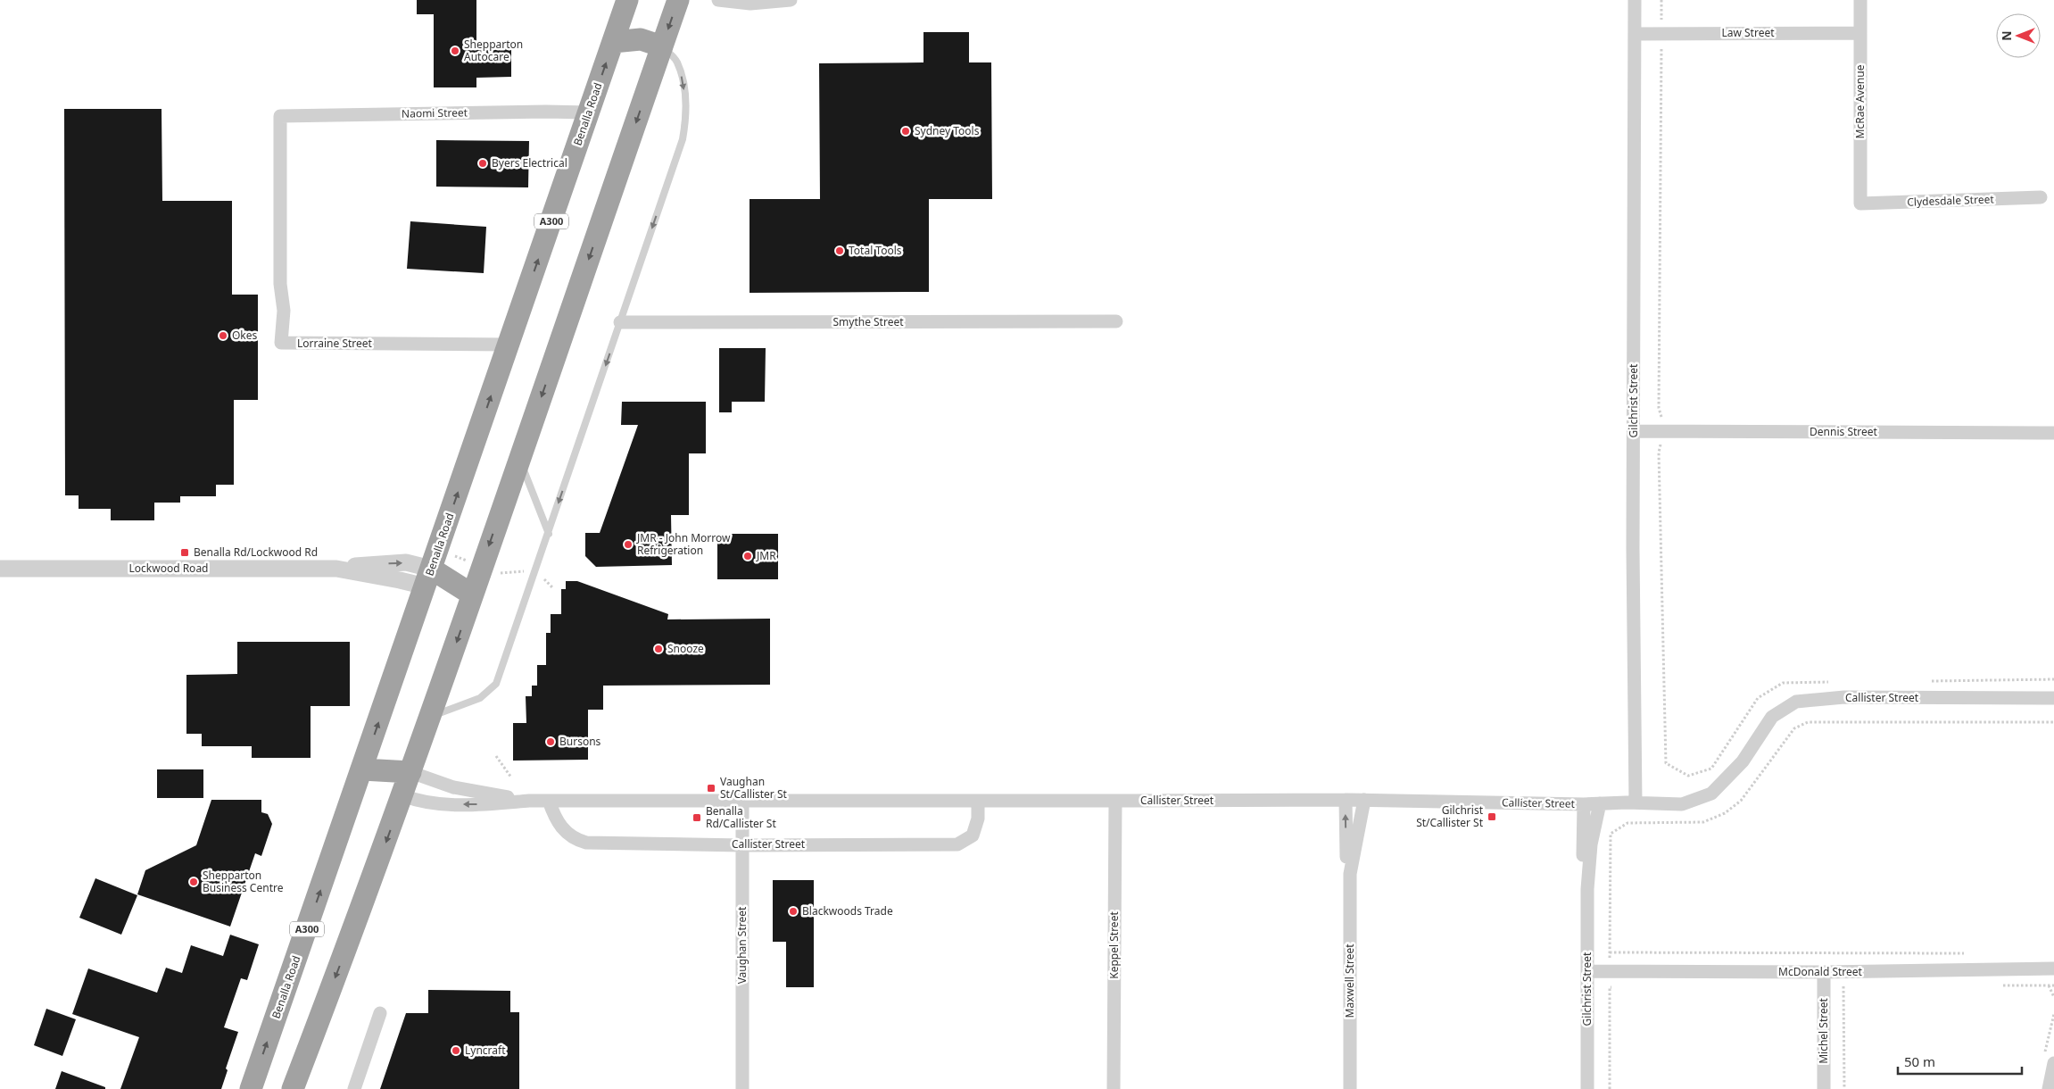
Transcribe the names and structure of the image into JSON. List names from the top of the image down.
{
  "streets": {
    "highway": ["Benalla Road", "A300"],
    "street": [
      "Law Street",
      "McRae Avenue",
      "Naomi Street",
      "Clydesdale Street",
      "Smythe Street",
      "Lorraine Street",
      "Gilchrist Street",
      "Dennis Street",
      "Lockwood Road",
      "Callister Street",
      "Vaughan Street",
      "Keppel Street",
      "McDonald Street",
      "Maxwell Street",
      "Michel Street"
    ]
  },
  "crossings": [
    ["Law Street", "McRae Avenue"],
    ["Law Street", "Gilchrist Street"],
    ["McRae Avenue", "Clydesdale Street"],
    ["Naomi Street", "Benalla Road"],
    ["Naomi Street", "Lorraine Street"],
    ["Benalla Road", "Lorraine Street"],
    ["Benalla Road", "Lockwood Road"],
    ["Gilchrist Street", "Dennis Street"],
    ["Gilchrist Street", "Callister Street"],
    ["Gilchrist Street", "McDonald Street"],
    ["Callister Street", "Vaughan Street"],
    ["Callister Street", "Keppel Street"],
    ["Callister Street", "Maxwell Street"],
    ["McDonald Street", "Michel Street"]
  ],
  "places": {
    "other": [
      "Shepparton Autocare",
      "Sydney Tools",
      "Byers Electrical",
      "Total Tools",
      "Okes",
      "JMR - John Morrow Refrigeration",
      "JMR",
      "Snooze",
      "Bursons",
      "Shepparton Business Centre",
      "Blackwoods Trade",
      "Lyncraft"
    ],
    "transit": [
      "Benalla Rd/Lockwood Rd",
      "Vaughan St/Callister St",
      "Gilchrist St/Callister St",
      "Benalla Rd/Callister St"
    ]
  },
  "scale_bar": "50 m",
  "north": "left"
}
